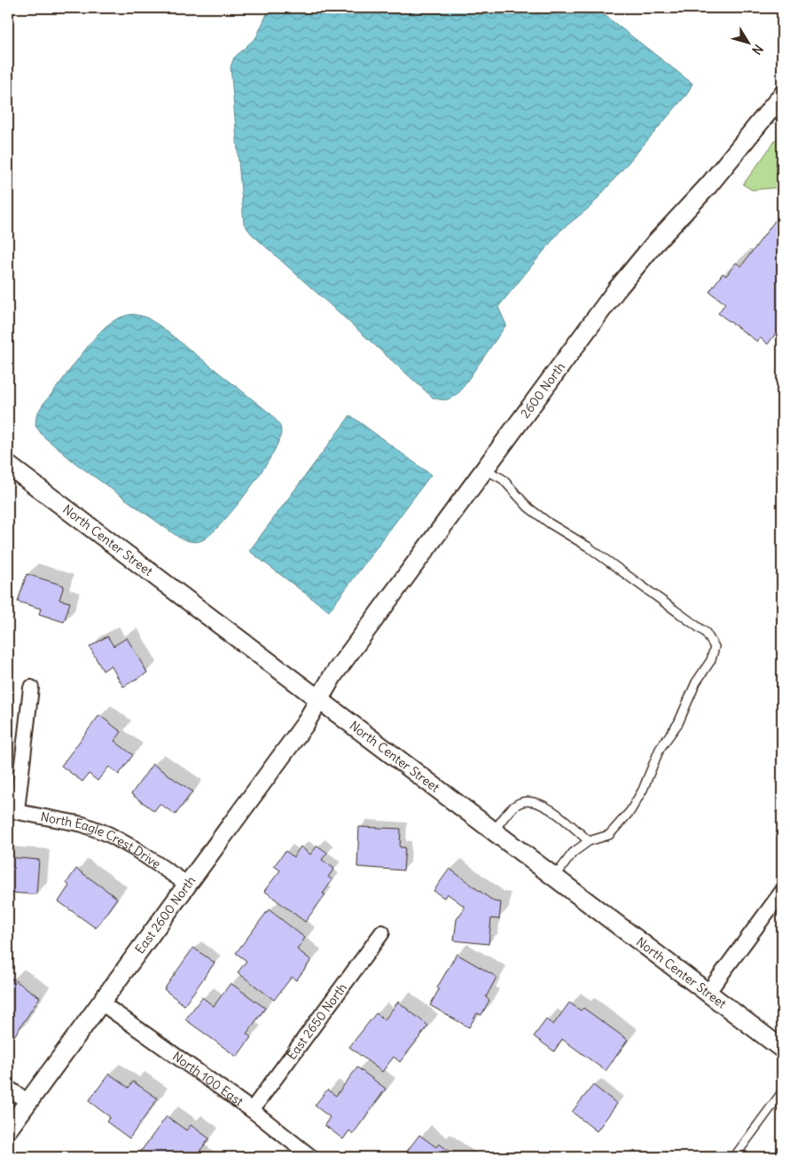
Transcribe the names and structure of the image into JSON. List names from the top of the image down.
{
  "streets": {
    "street": [
      "2600 North",
      "North Center Street",
      "North Eagle Crest Drive",
      "East 2600 North",
      "East 2650 North",
      "North 100 East"
    ]
  },
  "crossings": [
    ["2600 North", "North Center Street"],
    ["2600 North", "East 2600 North"],
    ["North Center Street", "East 2600 North"],
    ["North Eagle Crest Drive", "East 2600 North"],
    ["East 2600 North", "North 100 East"],
    ["East 2650 North", "North 100 East"]
  ],
  "north": "bottom right"
}
